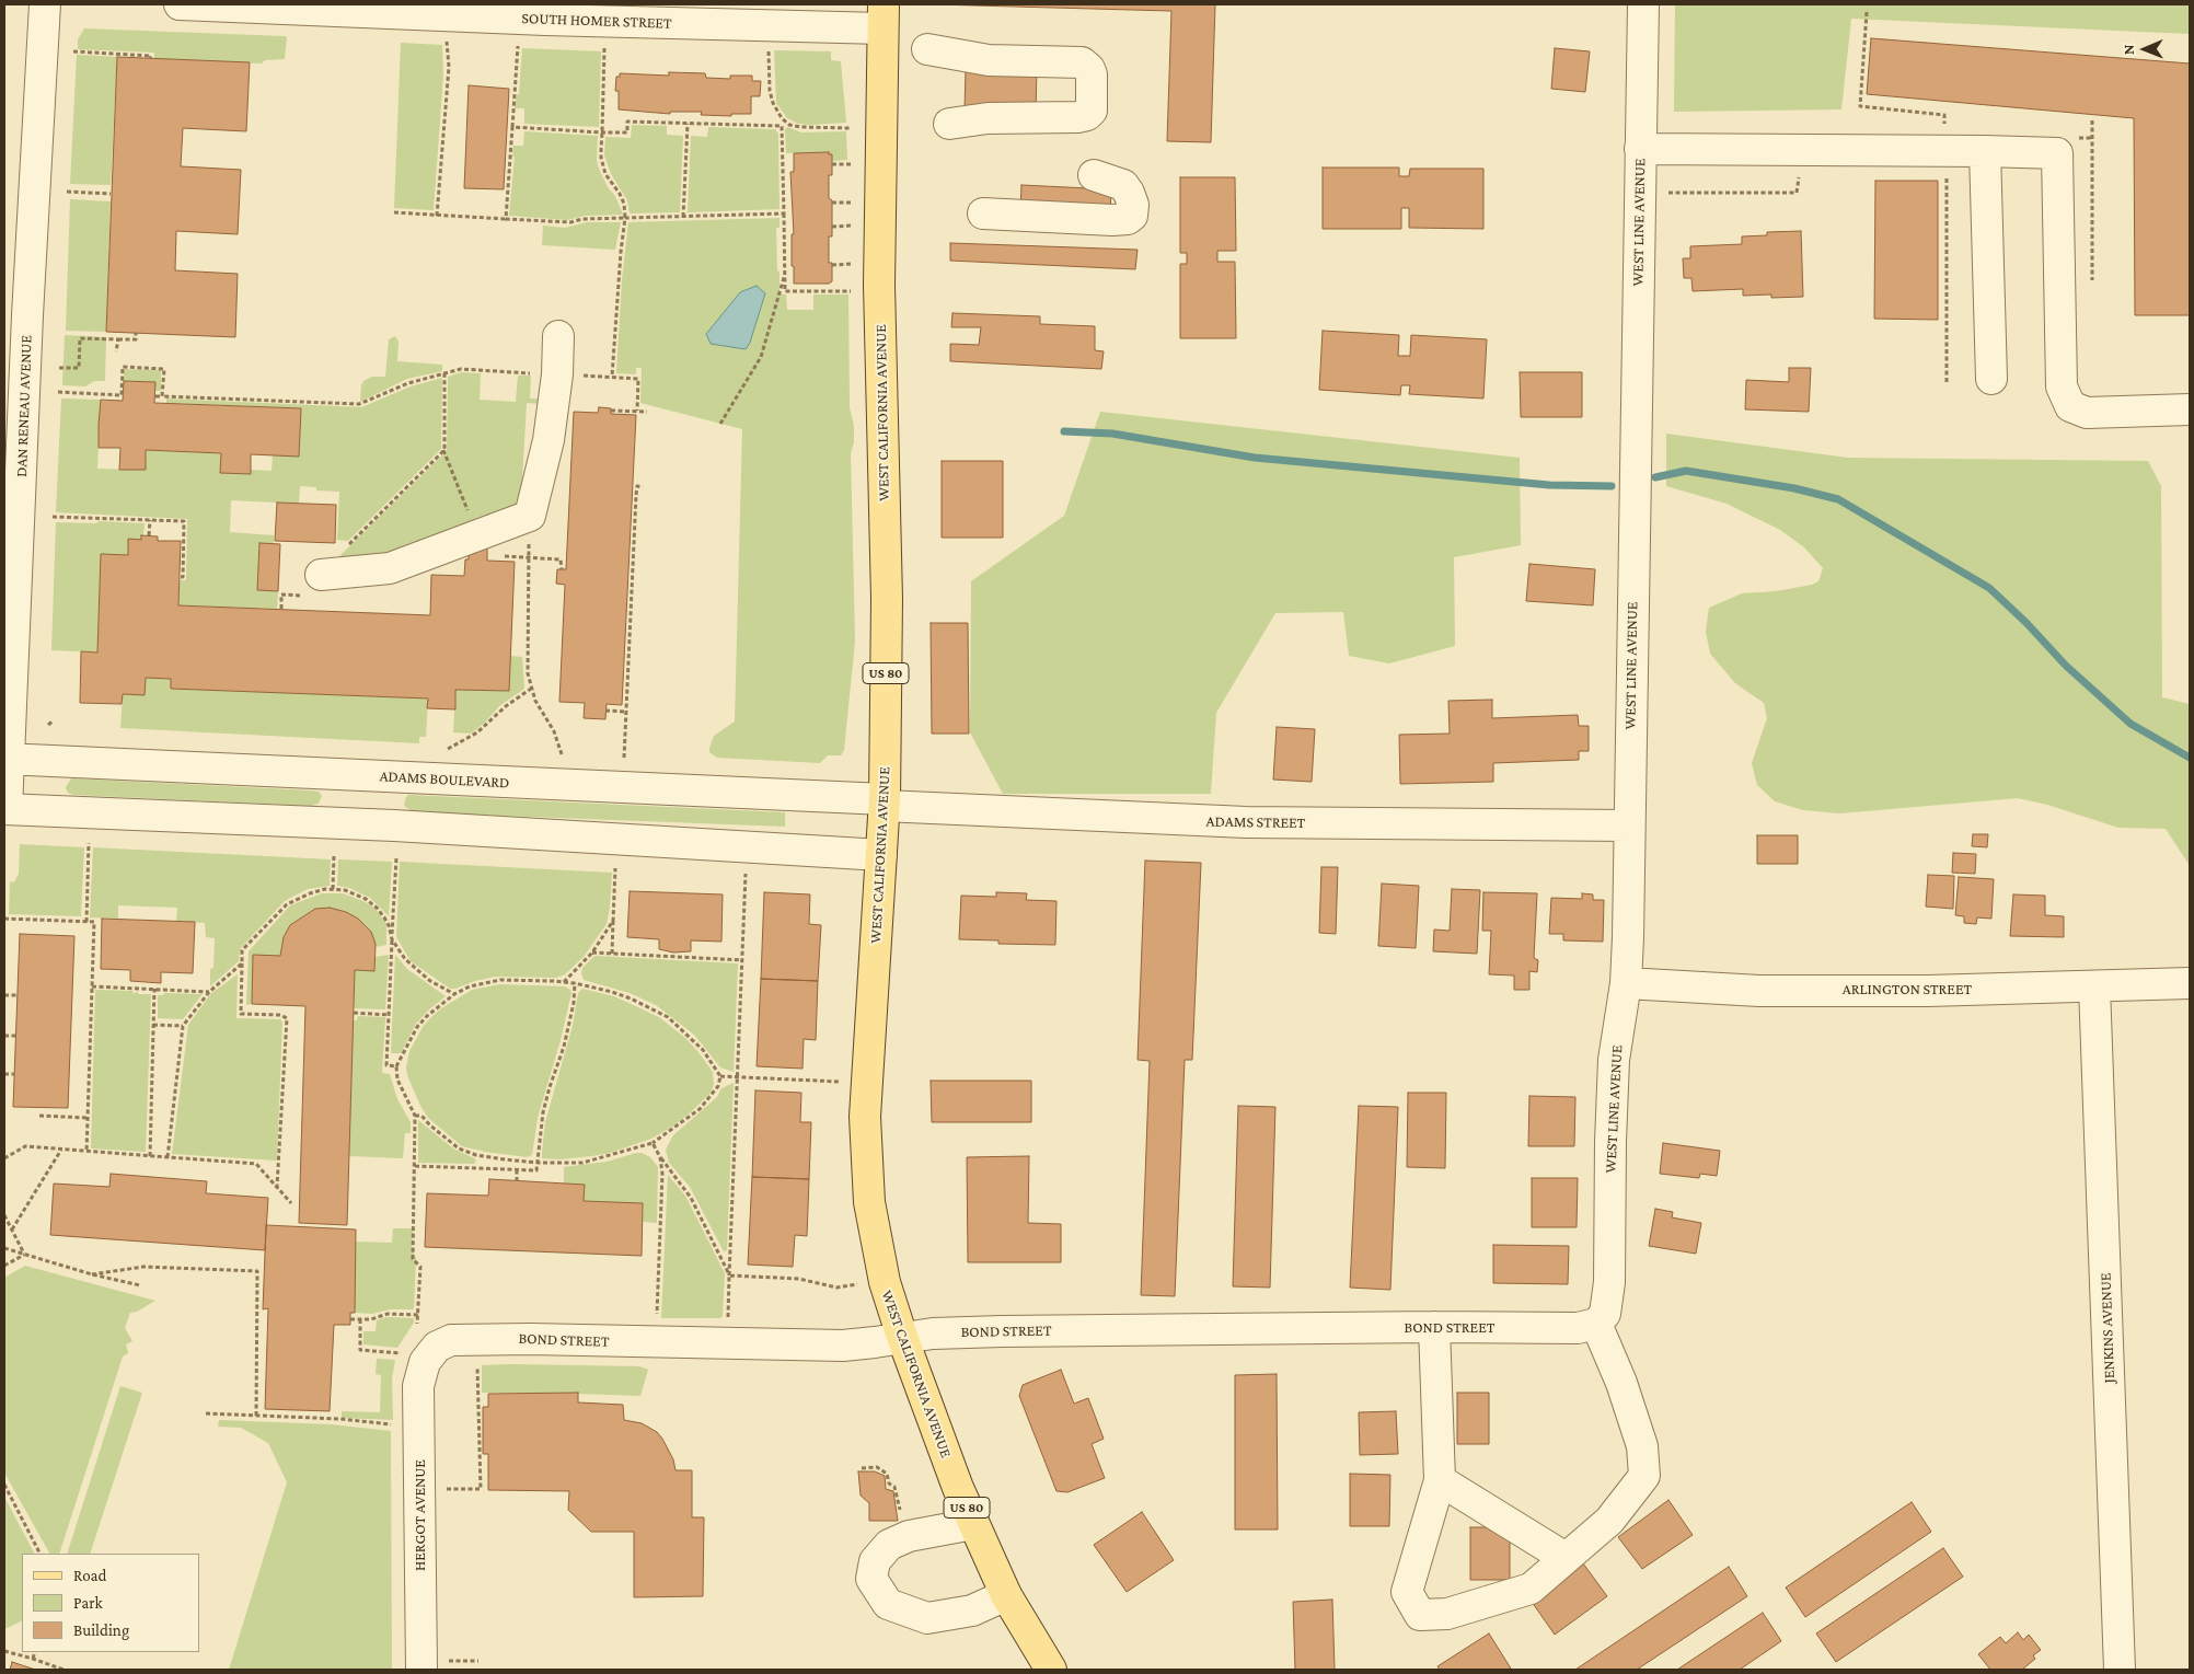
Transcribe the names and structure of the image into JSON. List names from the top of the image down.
{
  "streets": {
    "main road": ["WEST CALIFORNIA AVENUE", "US 80"],
    "street": [
      "SOUTH HOMER STREET",
      "WEST LINE AVENUE",
      "DAN RENEAU AVENUE",
      "ADAMS BOULEVARD",
      "ADAMS STREET",
      "ARLINGTON STREET",
      "BOND STREET",
      "JENKINS AVENUE",
      "HERGOT AVENUE"
    ]
  },
  "crossings": [
    ["SOUTH HOMER STREET", "WEST CALIFORNIA AVENUE"],
    ["WEST LINE AVENUE", "ADAMS STREET"],
    ["WEST LINE AVENUE", "ARLINGTON STREET"],
    ["WEST LINE AVENUE", "BOND STREET"],
    ["DAN RENEAU AVENUE", "ADAMS BOULEVARD"],
    ["WEST CALIFORNIA AVENUE", "ADAMS BOULEVARD"],
    ["WEST CALIFORNIA AVENUE", "ADAMS STREET"],
    ["WEST CALIFORNIA AVENUE", "BOND STREET"],
    ["ADAMS BOULEVARD", "ADAMS STREET"],
    ["ARLINGTON STREET", "JENKINS AVENUE"],
    ["BOND STREET", "HERGOT AVENUE"]
  ],
  "legend": ["Road", "Park", "Building"],
  "north": "left"
}
